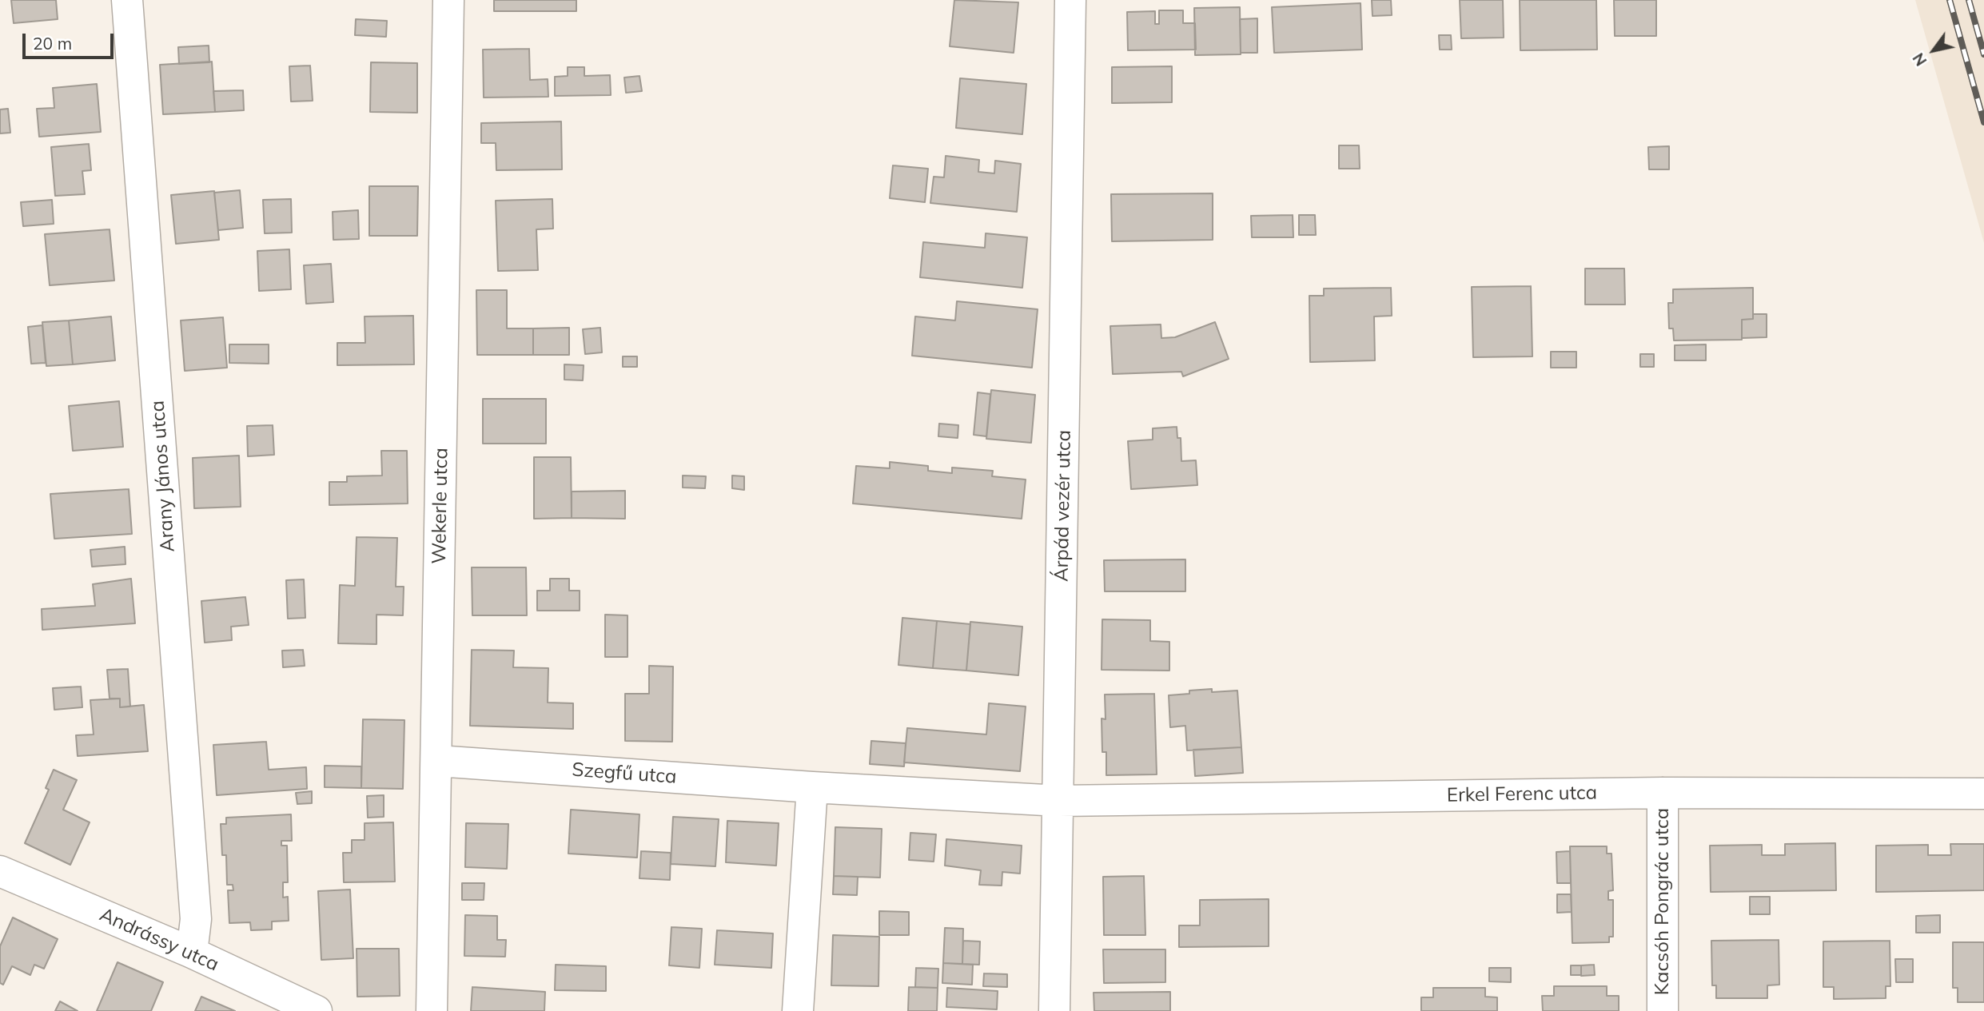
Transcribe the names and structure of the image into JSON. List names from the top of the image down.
{
  "streets": {
    "street": [
      "Arany János utca",
      "Wekerle utca",
      "Árpád vezér utca",
      "Szegfű utca",
      "Erkel Ferenc utca",
      "Kacsóh Pongrác utca",
      "Andrássy utca"
    ]
  },
  "crossings": [
    ["Arany János utca", "Andrássy utca"],
    ["Wekerle utca", "Szegfű utca"],
    ["Árpád vezér utca", "Szegfű utca"],
    ["Árpád vezér utca", "Erkel Ferenc utca"],
    ["Szegfű utca", "Erkel Ferenc utca"],
    ["Erkel Ferenc utca", "Kacsóh Pongrác utca"]
  ],
  "scale_bar": "20 m",
  "north": "bottom left"
}
